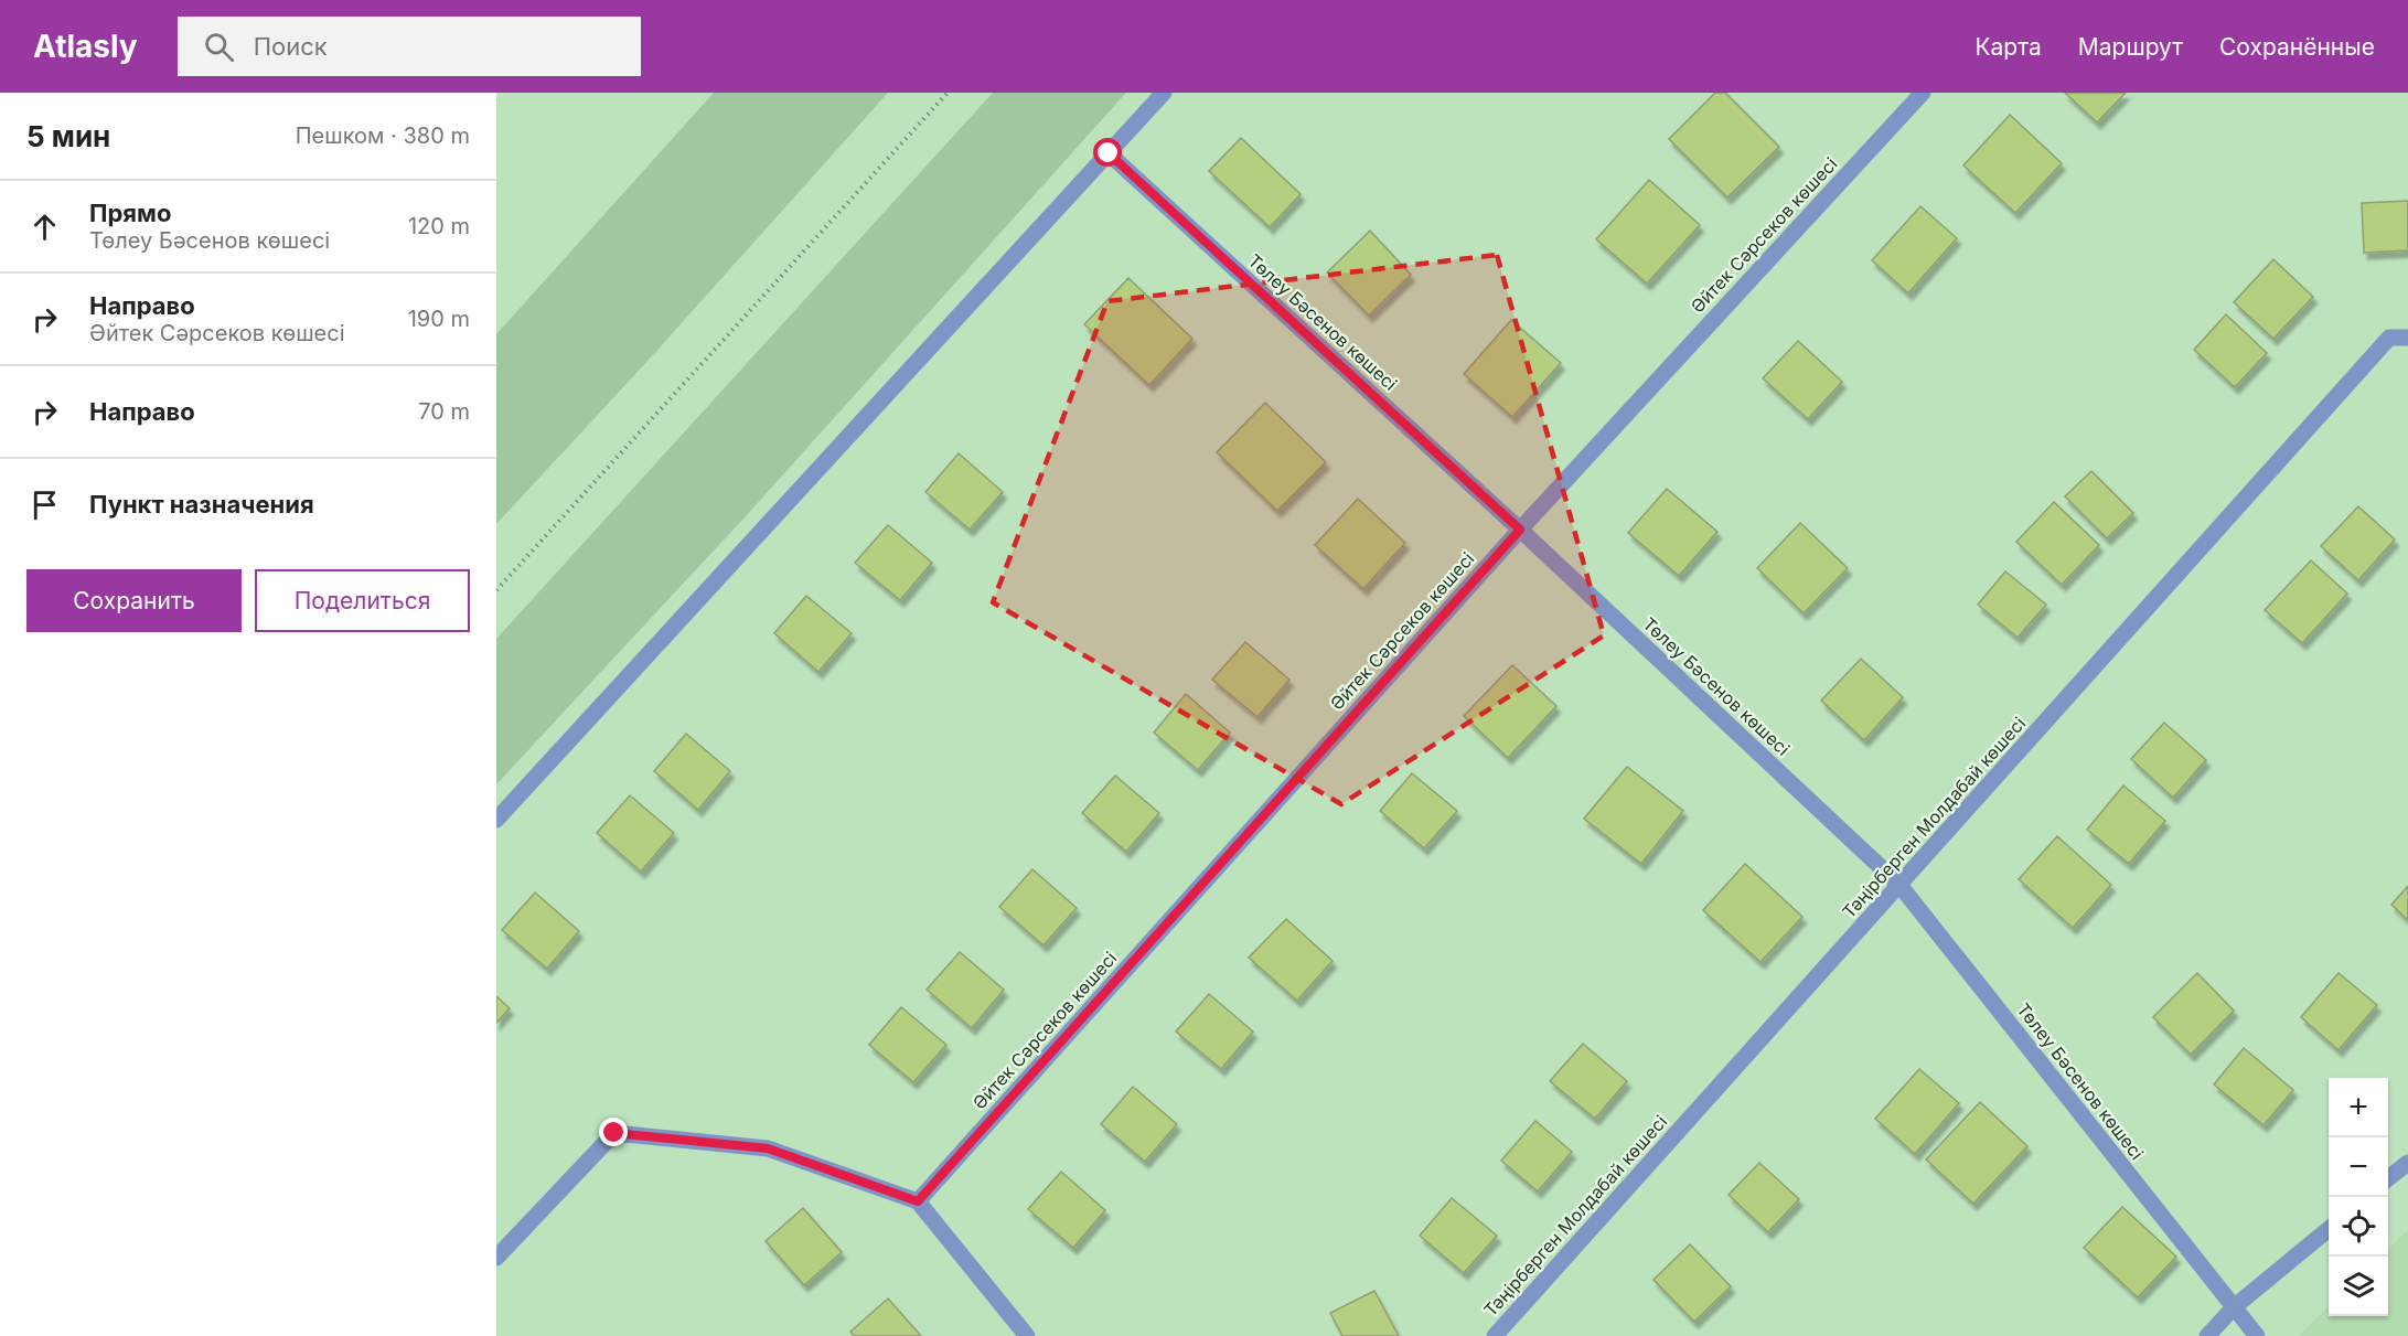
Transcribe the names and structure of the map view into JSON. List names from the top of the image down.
{
  "streets": {
    "street": ["Әйтек Сәрсеков көшесі", "Төлеу Бәсенов көшесі", "Тәңірберген Молдабай көшесі"]
  },
  "crossings": [
    ["Әйтек Сәрсеков көшесі", "Төлеу Бәсенов көшесі"],
    ["Төлеу Бәсенов көшесі", "Тәңірберген Молдабай көшесі"]
  ],
  "page": {
    "header": "Atlasly",
    "search": "Поиск",
    "nav": ["Карта", "Маршрут", "Сохранённые"],
    "heading": ["5 мин", "Пешком · 380 m"],
    "list": [
      ["Прямо", "Төлеу Бәсенов көшесі", "120 m"],
      ["Направо", "Әйтек Сәрсеков көшесі", "190 m"],
      ["Направо", "70 m"],
      "Пункт назначения"
    ],
    "buttons": ["Сохранить", "Поделиться"],
    "map_buttons": ["+", "−"]
  }
}
